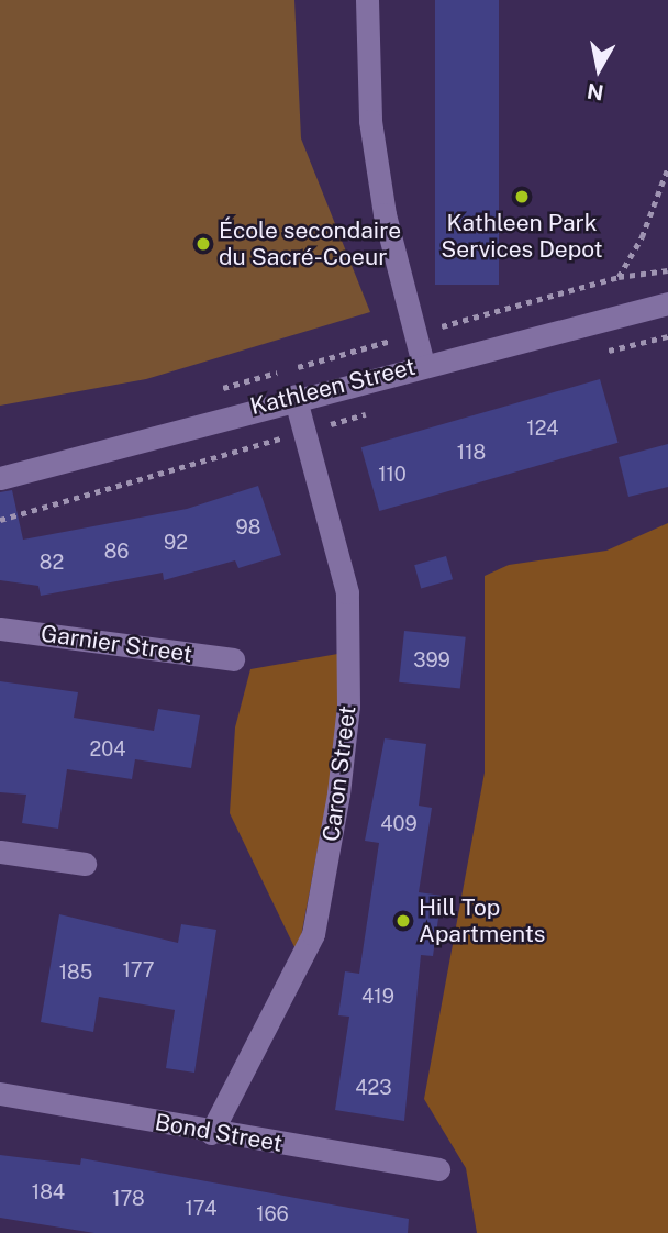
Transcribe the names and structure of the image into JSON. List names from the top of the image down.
{
  "streets": {
    "street": [
      "Kathleen Street",
      "Garnier Street",
      "Caron Street",
      "Bond Street"
    ]
  },
  "crossings": [
    ["Kathleen Street", "Caron Street"],
    ["Caron Street", "Bond Street"]
  ],
  "places": ["Kathleen Park Services Depot", "École secondaire du Sacré-Coeur", "Hill Top Apartments"],
  "house_numbers": [
    "124",
    "118",
    "110",
    "98",
    "92",
    "86",
    "82",
    "399",
    "204",
    "409",
    "177",
    "185",
    "419",
    "423",
    "184",
    "178",
    "174",
    "166"
  ],
  "north": "bottom"
}
